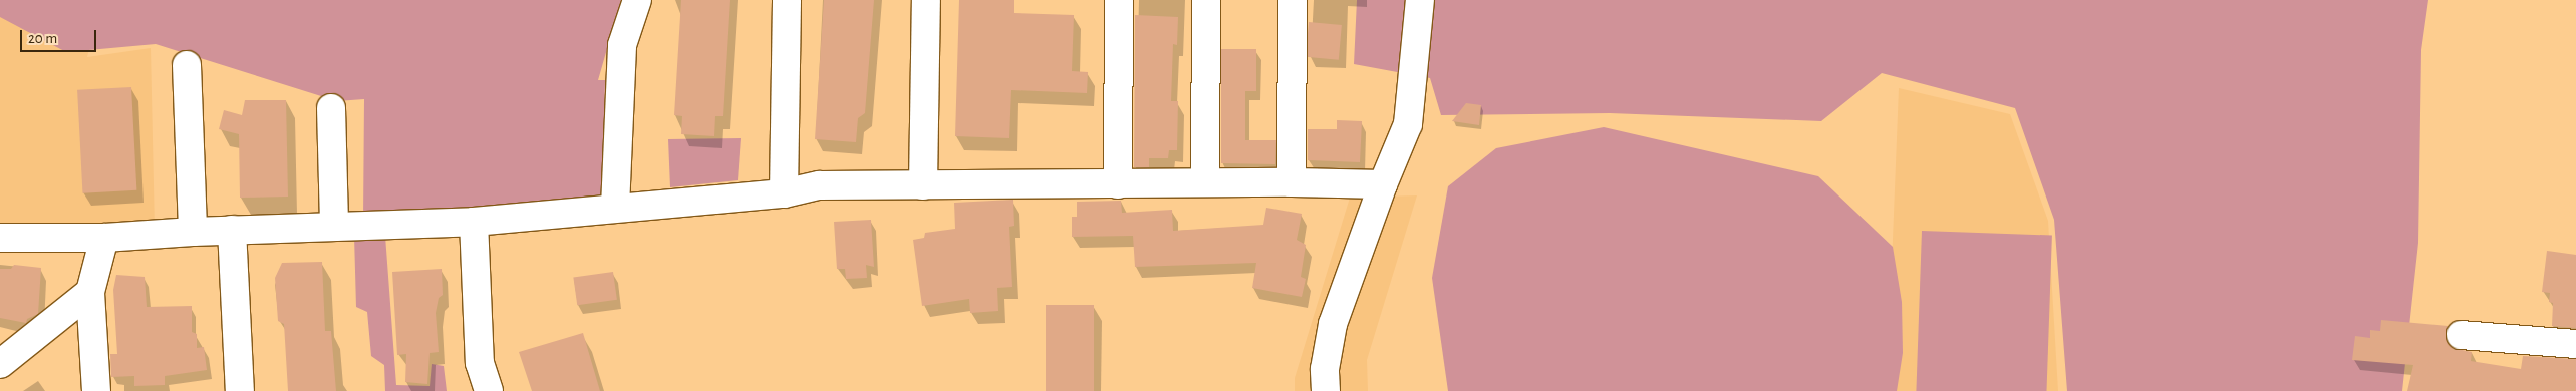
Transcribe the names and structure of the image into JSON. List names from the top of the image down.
{
  "scale_bar": "20 m"
}
